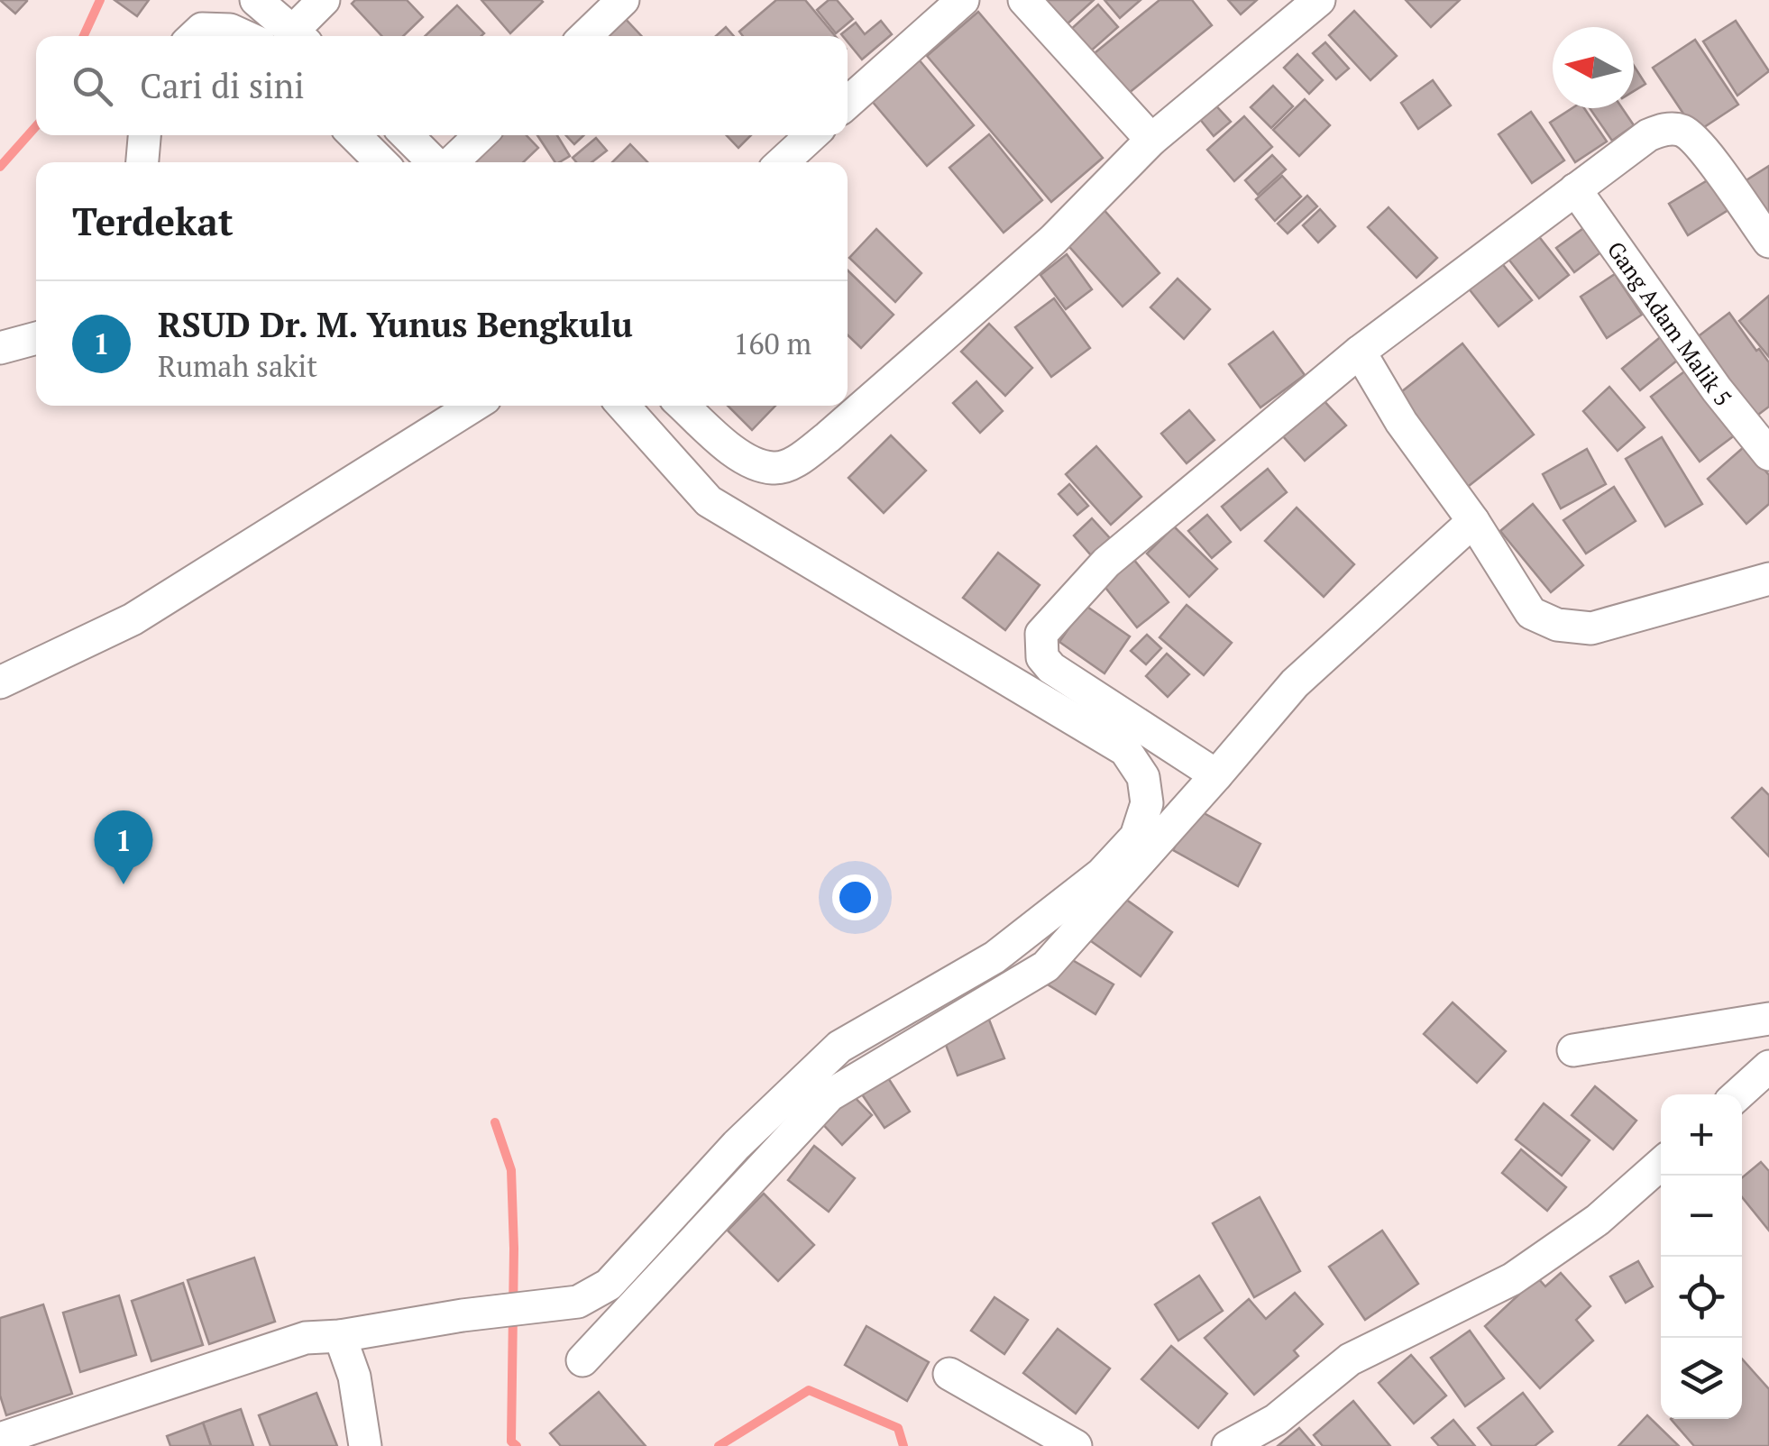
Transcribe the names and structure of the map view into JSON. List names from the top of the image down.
{
  "streets": {
    "street": ["Gang Adam Malik 5"]
  },
  "north": "left",
  "page": {
    "search": "Cari di sini",
    "heading": "Terdekat",
    "list": [
      {
        "mark": "1",
        "name": "RSUD Dr. M. Yunus Bengkulu",
        "note": "Rumah sakit",
        "value": "160 m"
      }
    ],
    "pins": "1",
    "map_buttons": ["+", "−"]
  }
}
